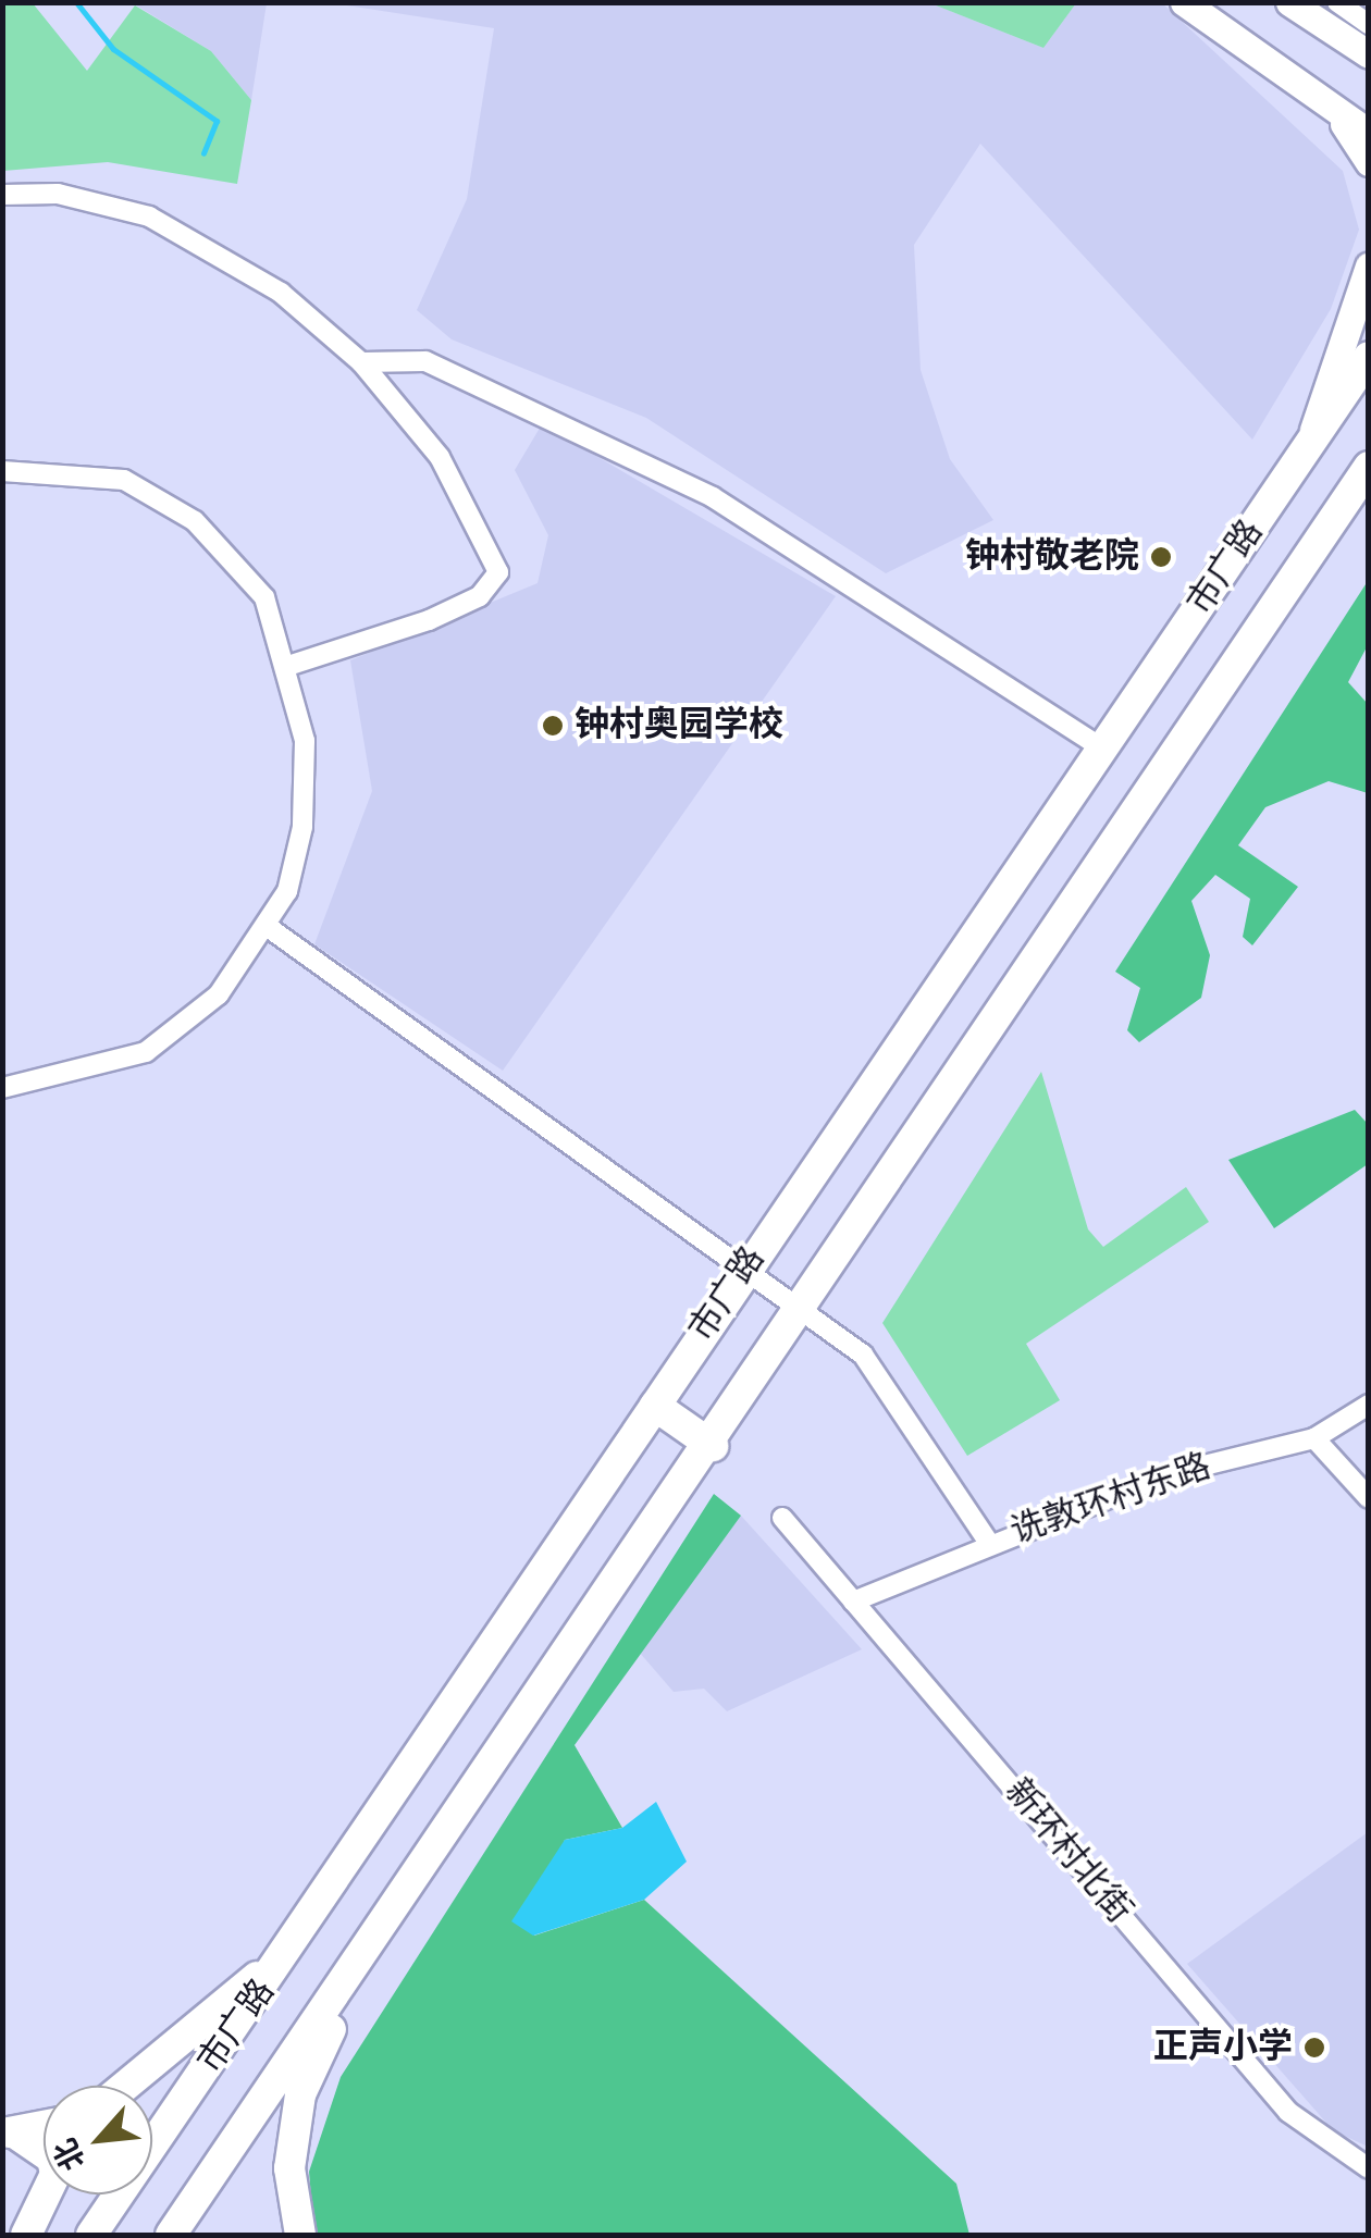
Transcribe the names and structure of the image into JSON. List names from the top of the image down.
{
  "streets": {
    "main road": ["市广路"],
    "street": ["诜敦环村东路", "新环村北街"]
  },
  "crossings": [
    ["诜敦环村东路", "新环村北街"]
  ],
  "places": ["钟村敬老院", "钟村奥园学校", "正声小学"],
  "north": "bottom left"
}
